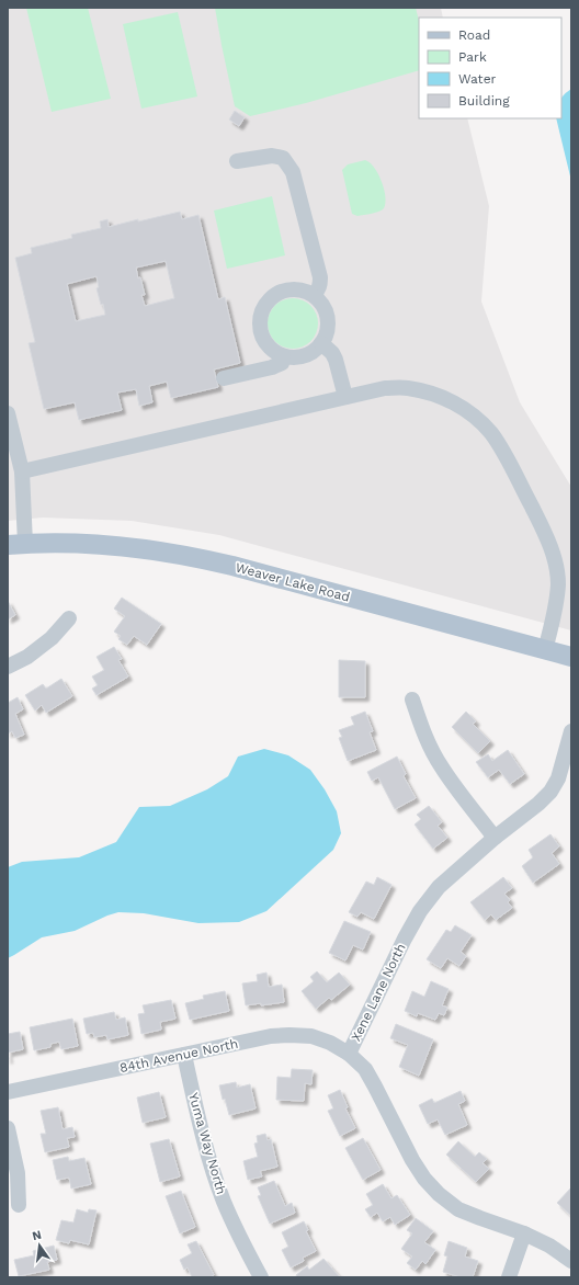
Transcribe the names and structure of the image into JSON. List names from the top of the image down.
{
  "streets": {
    "main road": ["Weaver Lake Road"],
    "street": ["Xene Lane North", "84th Avenue North", "Yuma Way North"]
  },
  "crossings": [
    ["Xene Lane North", "84th Avenue North"],
    ["84th Avenue North", "Yuma Way North"]
  ],
  "legend": [
    "Road",
    "Park",
    "Water",
    "Building"
  ],
  "north": "top"
}
